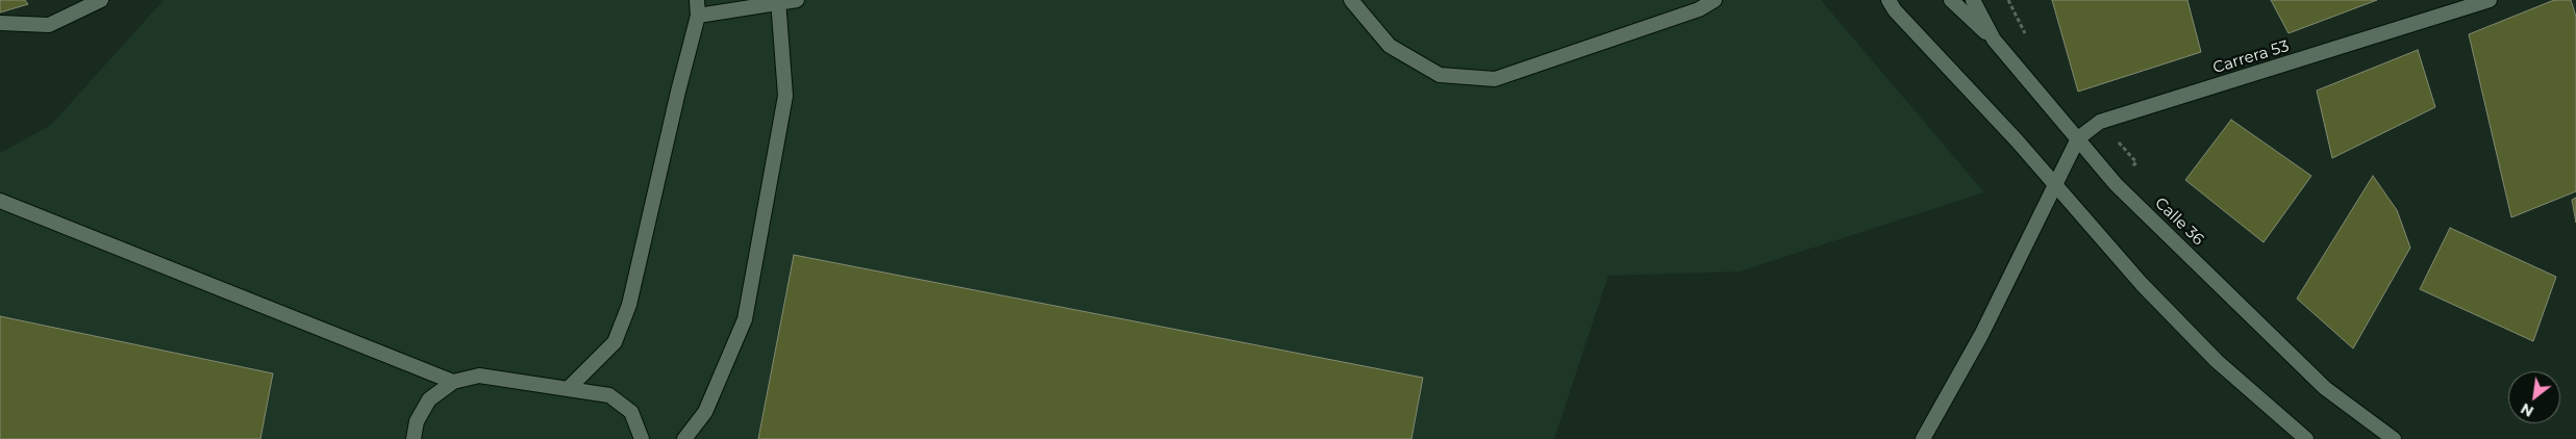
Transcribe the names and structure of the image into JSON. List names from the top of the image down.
{
  "streets": {
    "street": ["Carrera 53", "Calle 36"]
  },
  "crossings": [
    ["Carrera 53", "Calle 36"]
  ],
  "north": "bottom left"
}
